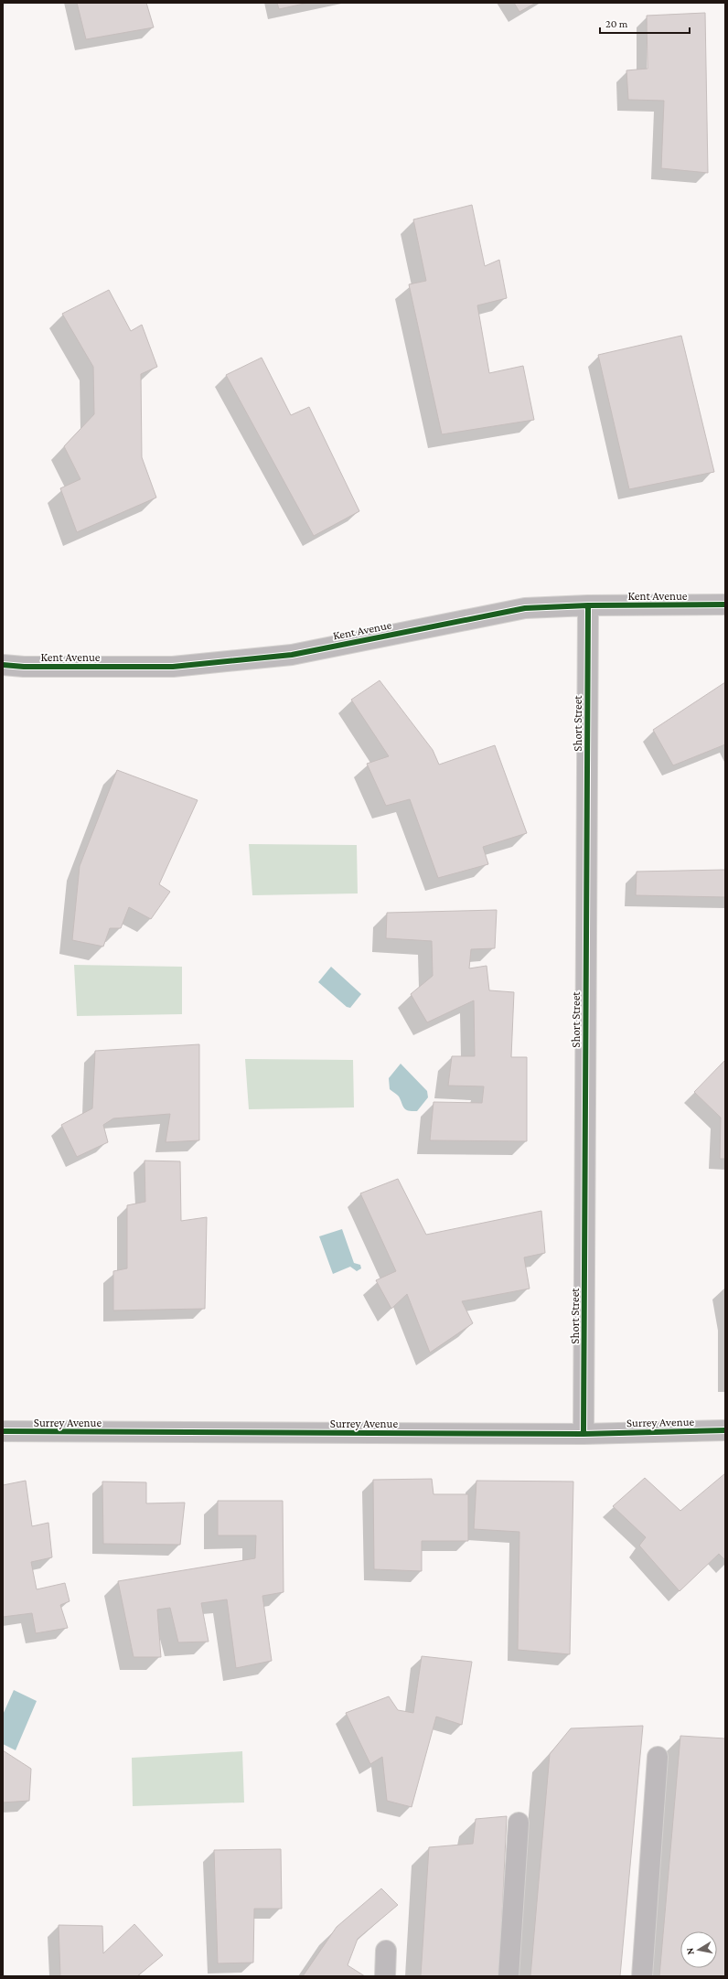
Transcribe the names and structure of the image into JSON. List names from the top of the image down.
{
  "streets": {
    "street": ["Kent Avenue", "Short Street", "Surrey Avenue"]
  },
  "crossings": [
    ["Kent Avenue", "Short Street"],
    ["Short Street", "Surrey Avenue"]
  ],
  "scale_bar": "20 m",
  "north": "left"
}
